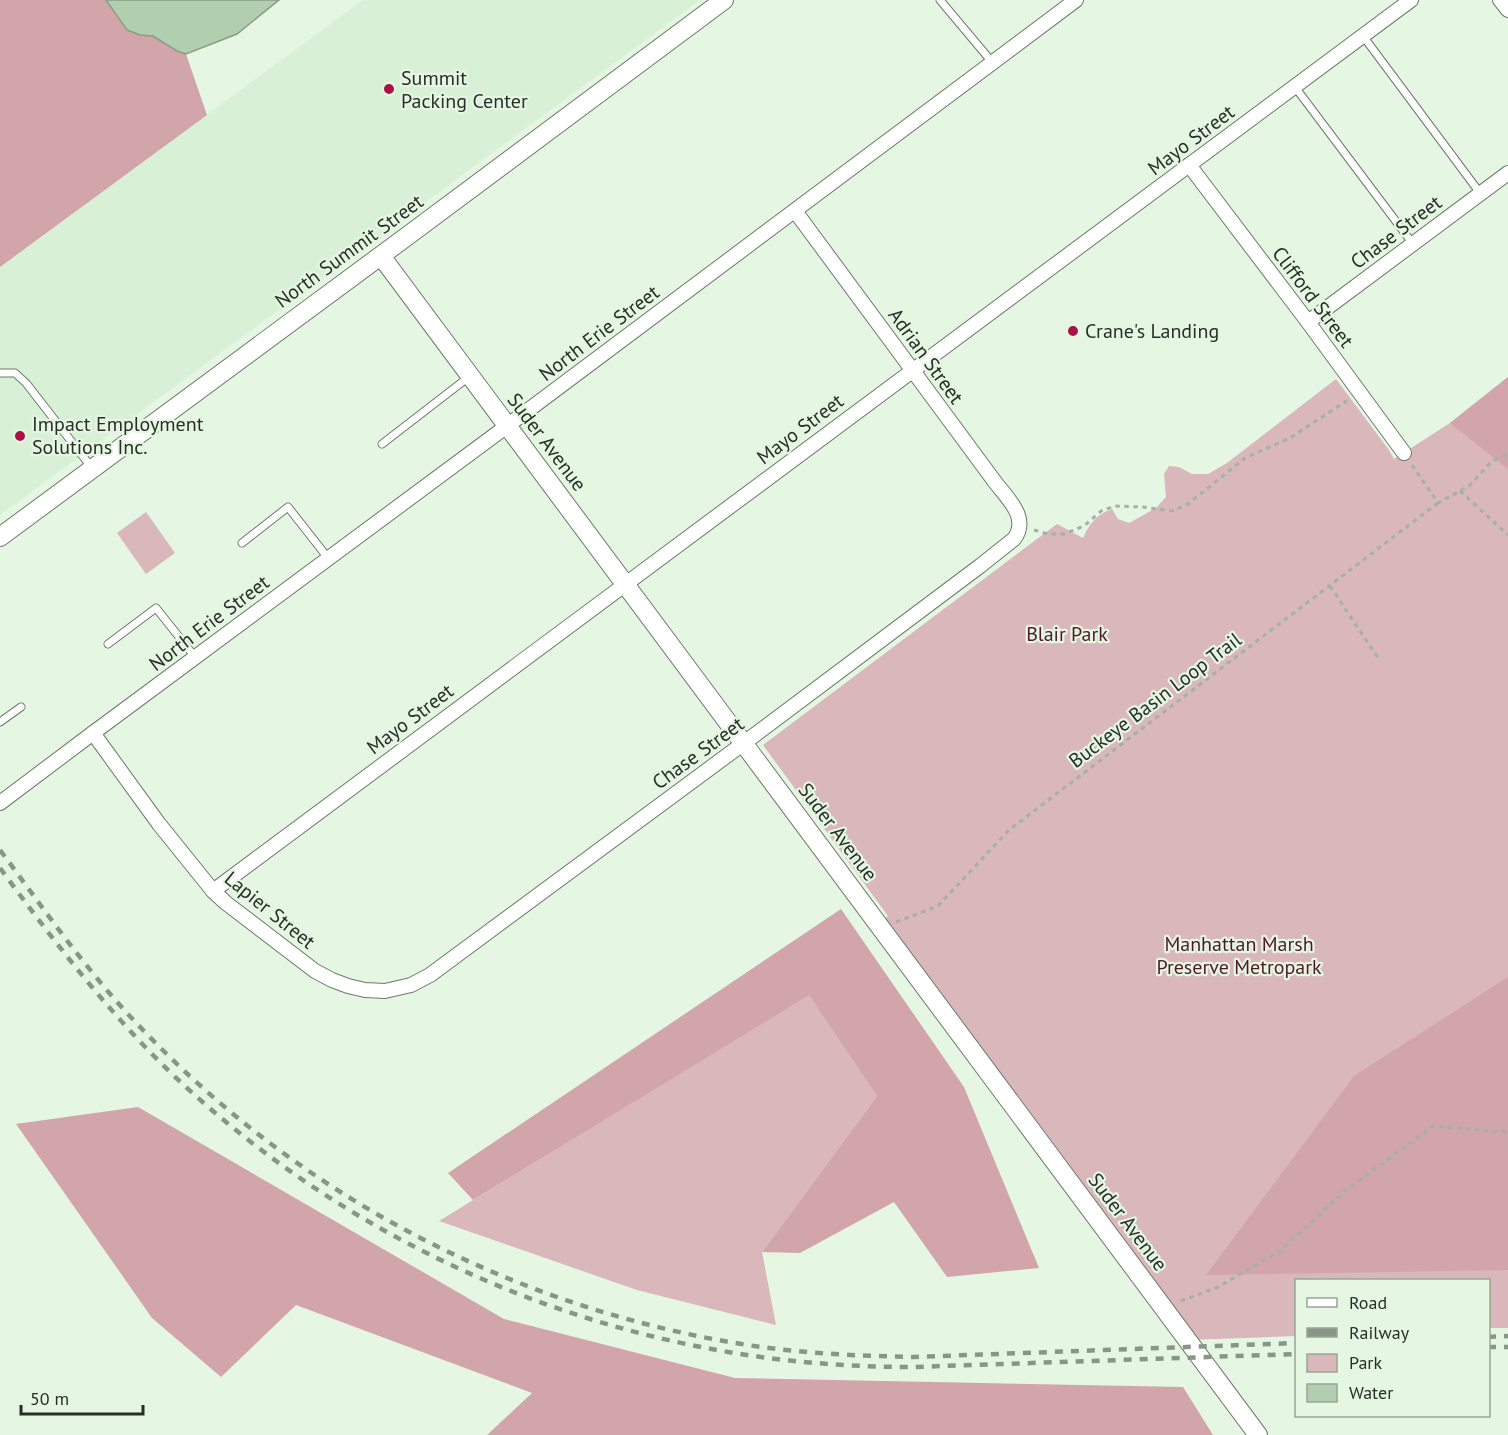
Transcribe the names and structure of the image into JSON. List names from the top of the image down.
{
  "streets": {
    "street": [
      "Mayo Street",
      "Chase Street",
      "North Summit Street",
      "Clifford Street",
      "North Erie Street",
      "Adrian Street",
      "Suder Avenue",
      "Lapier Street"
    ],
    "path": ["Buckeye Basin Loop Trail"]
  },
  "crossings": [
    ["Mayo Street", "Clifford Street"],
    ["Mayo Street", "Adrian Street"],
    ["Mayo Street", "Suder Avenue"],
    ["Mayo Street", "Lapier Street"],
    ["Chase Street", "Clifford Street"],
    ["Chase Street", "Adrian Street"],
    ["Chase Street", "Suder Avenue"],
    ["Chase Street", "Lapier Street"],
    ["North Summit Street", "Suder Avenue"],
    ["North Erie Street", "Adrian Street"],
    ["North Erie Street", "Suder Avenue"],
    ["North Erie Street", "Lapier Street"]
  ],
  "parks": ["Blair Park", "Manhattan Marsh Preserve Metropark"],
  "places": ["Summit Packing Center", "Crane's Landing", "Impact Employment Solutions Inc."],
  "legend": [
    "Road",
    "Railway",
    "Park",
    "Water"
  ],
  "scale_bar": "50 m"
}
